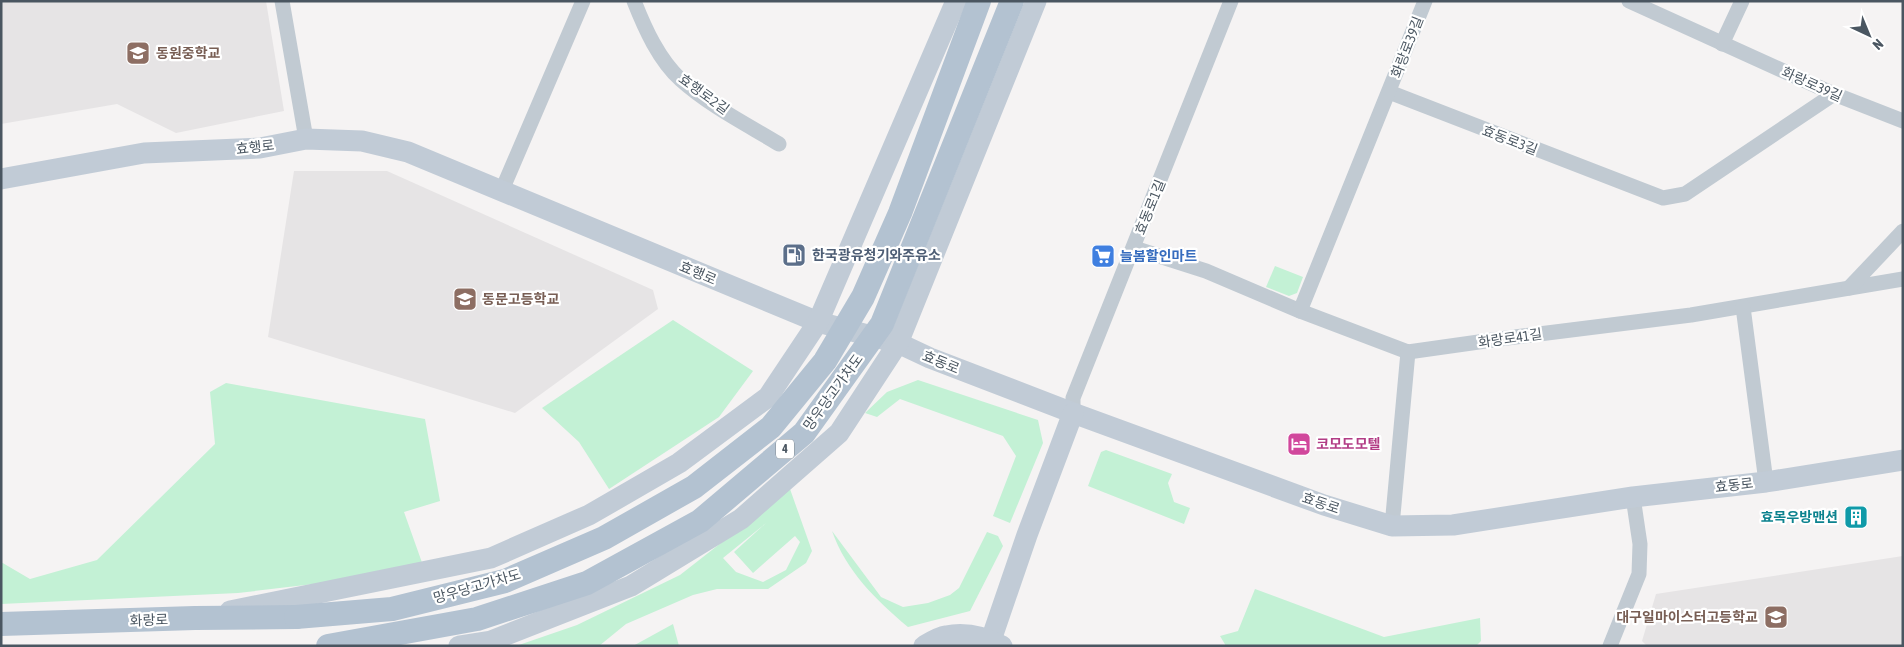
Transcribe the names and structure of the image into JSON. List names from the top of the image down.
{
  "streets": {
    "main road": [
      "효행로",
      "효동로",
      "망우당고가차도",
      "4",
      "화랑로"
    ],
    "street": [
      "화랑로39길",
      "효행로2길",
      "효동로3길",
      "효동로1길",
      "화랑로41길"
    ]
  },
  "crossings": [
    ["화랑로39길", "효동로3길"],
    ["효행로", "효동로"],
    ["효동로1길", "화랑로41길"],
    ["효동로1길", "효동로"],
    ["화랑로41길", "효동로"],
    ["망우당고가차도", "화랑로"]
  ],
  "places": {
    "school or university": ["동원중학교", "동문고등학교", "대구일마이스터고등학교"],
    "fuel station": ["한국광유청기와주유소"],
    "supermarket": ["늘봄할인마트"],
    "hotel": ["코모도모텔"],
    "building": ["효목우방맨션"]
  },
  "north": "bottom right"
}
